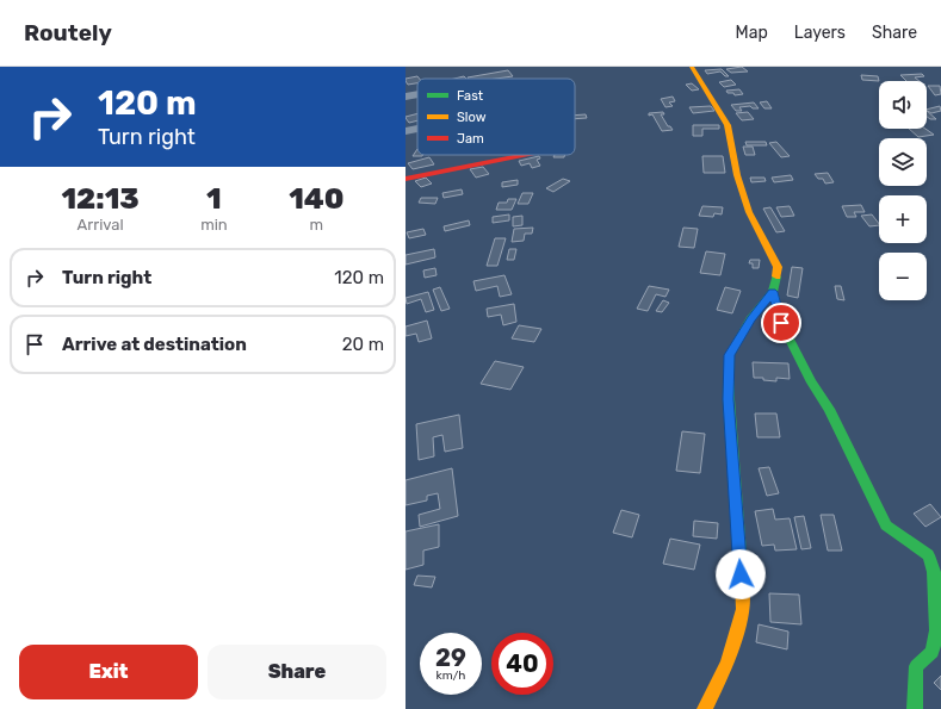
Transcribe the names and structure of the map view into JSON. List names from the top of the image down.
{
  "legend": ["Fast", "Slow", "Jam"],
  "page": {
    "header": "Routely",
    "nav": ["Map", "Layers", "Share"],
    "turn": ["120 m", "Turn right"],
    "map_buttons": ["+", "−"],
    "eta": [
      "12:13",
      "Arrival",
      "1",
      "min",
      "140",
      "m"
    ],
    "list": [
      {
        "name": "Turn right",
        "value": "120 m"
      },
      {
        "name": "Arrive at destination",
        "value": "20 m"
      }
    ],
    "speed": "29 km/h",
    "limit": "40",
    "buttons": ["Exit", "Share"]
  }
}
